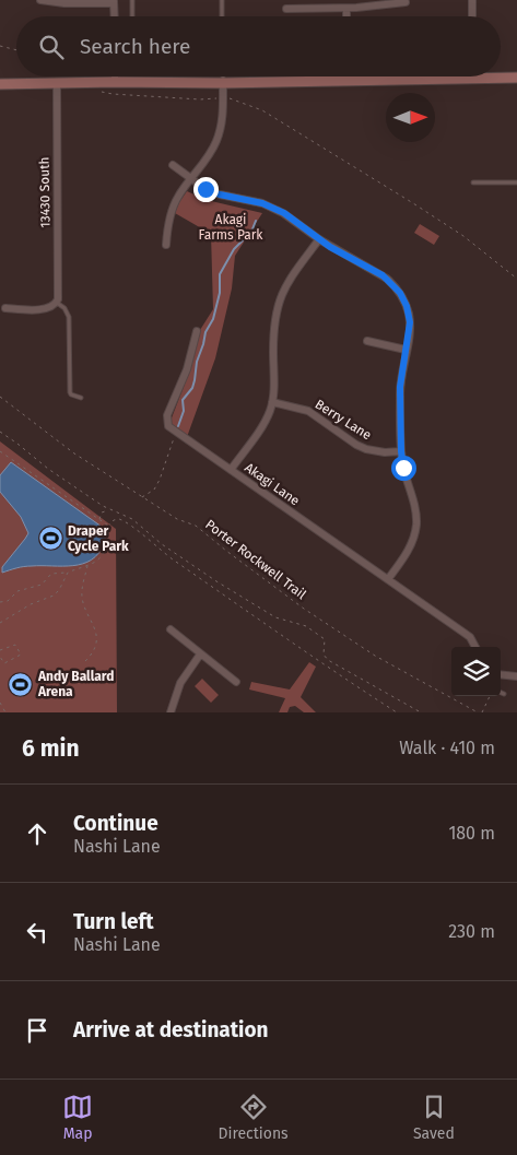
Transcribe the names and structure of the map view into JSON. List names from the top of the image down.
{
  "streets": {
    "street": ["13430 South", "Berry Lane", "Akagi Lane"],
    "path": ["Porter Rockwell Trail"]
  },
  "crossings": [
    ["Berry Lane", "Akagi Lane"]
  ],
  "parks": ["Akagi Farms Park"],
  "places": {
    "sports": ["Draper Cycle Park", "Andy Ballard Arena"]
  },
  "north": "right",
  "page": {
    "search": "Search here",
    "heading": ["6 min", "Walk · 410 m"],
    "list": [
      ["Continue", "Nashi Lane", "180 m"],
      ["Turn left", "Nashi Lane", "230 m"],
      "Arrive at destination"
    ],
    "nav": ["Map", "Directions", "Saved"]
  }
}
